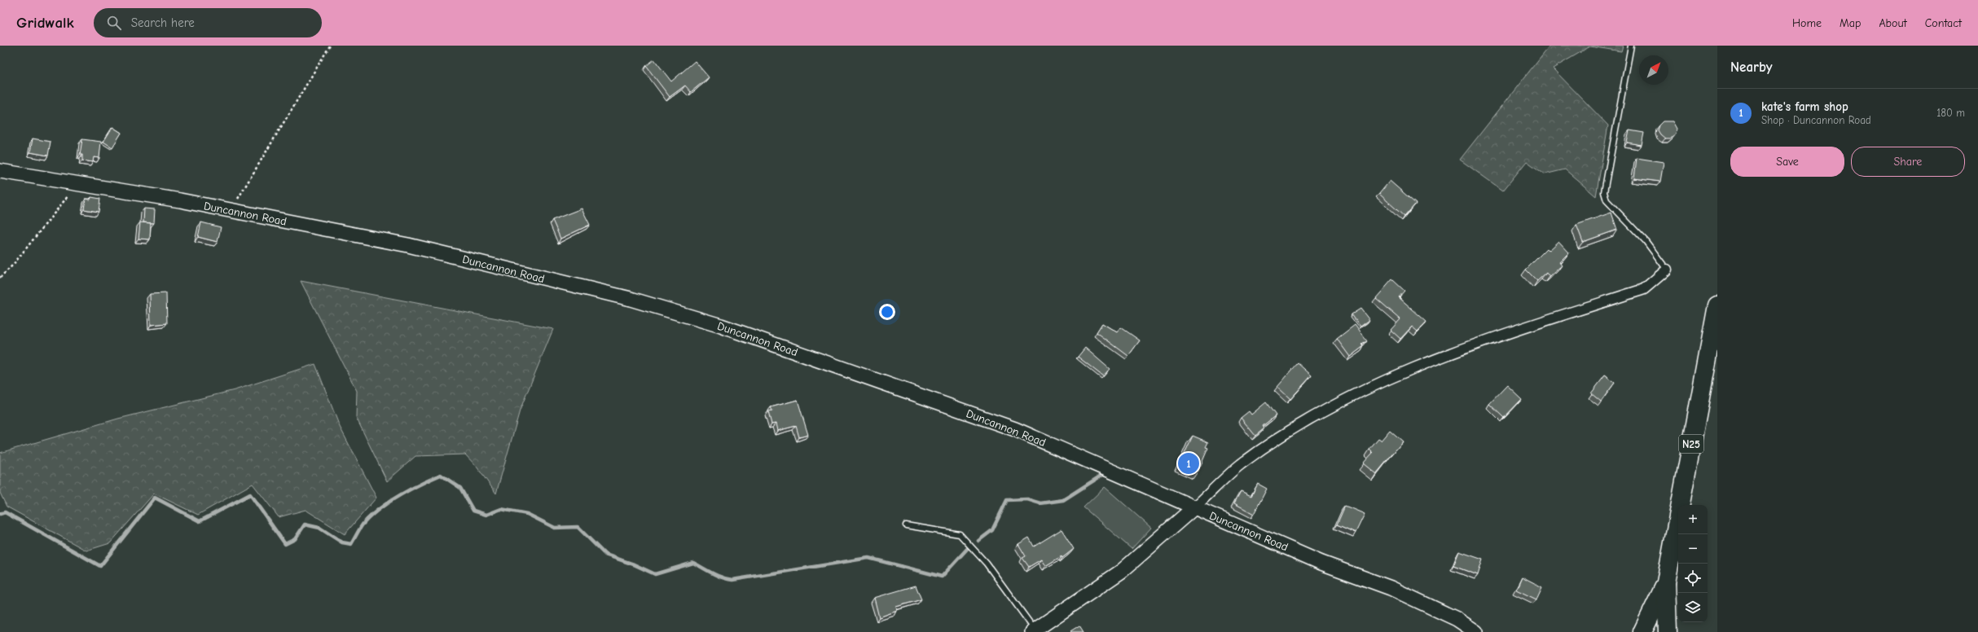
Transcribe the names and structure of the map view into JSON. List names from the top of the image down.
{
  "streets": {
    "highway": ["N25"],
    "main road": ["Duncannon Road"]
  },
  "north": "top right",
  "page": {
    "header": "Gridwalk",
    "search": "Search here",
    "nav": [
      "Home",
      "Map",
      "About",
      "Contact"
    ],
    "heading": "Nearby",
    "list": [
      {
        "mark": "1",
        "name": "kate's farm shop",
        "note": "Shop · Duncannon Road",
        "value": "180 m"
      }
    ],
    "buttons": ["Save", "Share"],
    "pins": "1",
    "map_buttons": ["+", "−"]
  }
}
